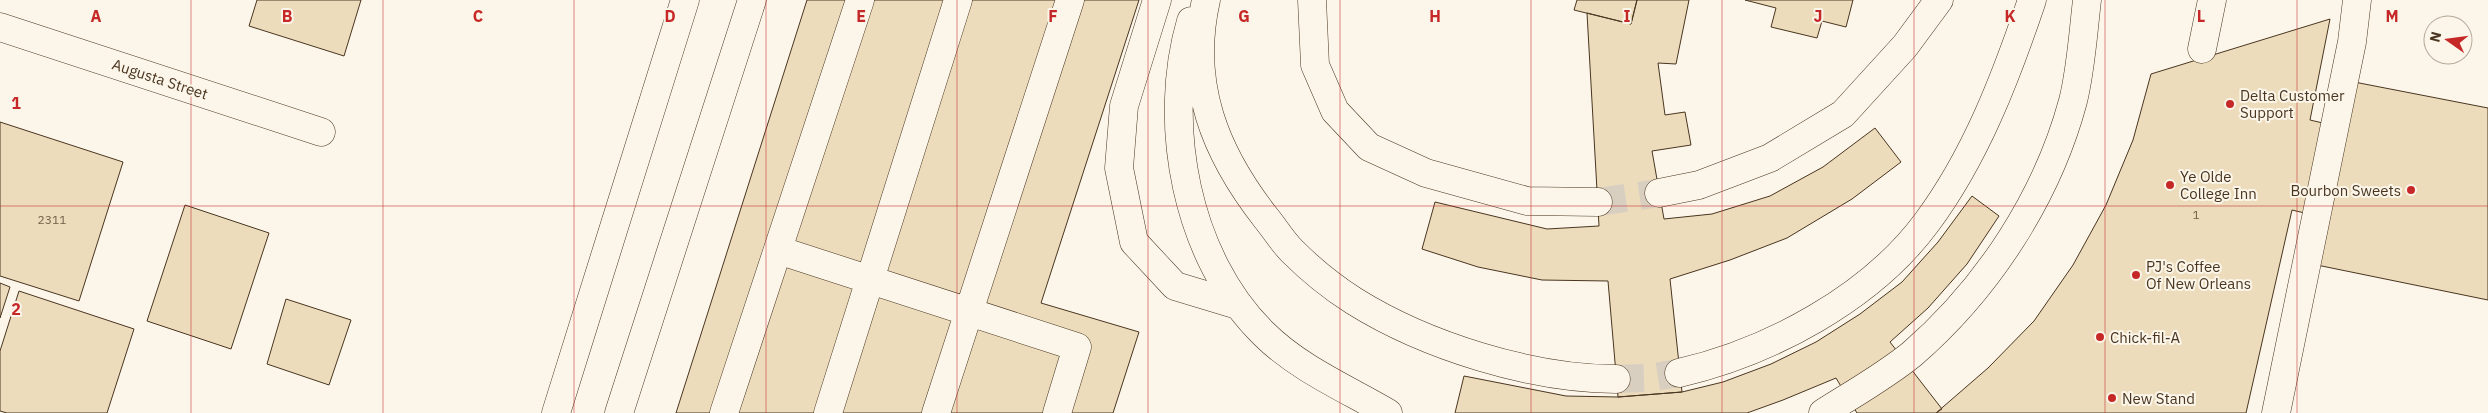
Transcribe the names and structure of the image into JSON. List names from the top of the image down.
{
  "streets": {
    "main road": ["Augusta Street"]
  },
  "places": [
    "Delta Customer Support",
    "Ye Olde College Inn",
    "Bourbon Sweets",
    "PJ's Coffee Of New Orleans",
    "Chick-fil-A",
    "New Stand"
  ],
  "house_numbers": ["1", "2311"],
  "north": "left",
  "grid": {
    "columns": [
      "A",
      "B",
      "C",
      "D",
      "E",
      "F",
      "G",
      "H",
      "I",
      "J",
      "K",
      "L",
      "M"
    ],
    "rows": ["1", "2"]
  }
}
